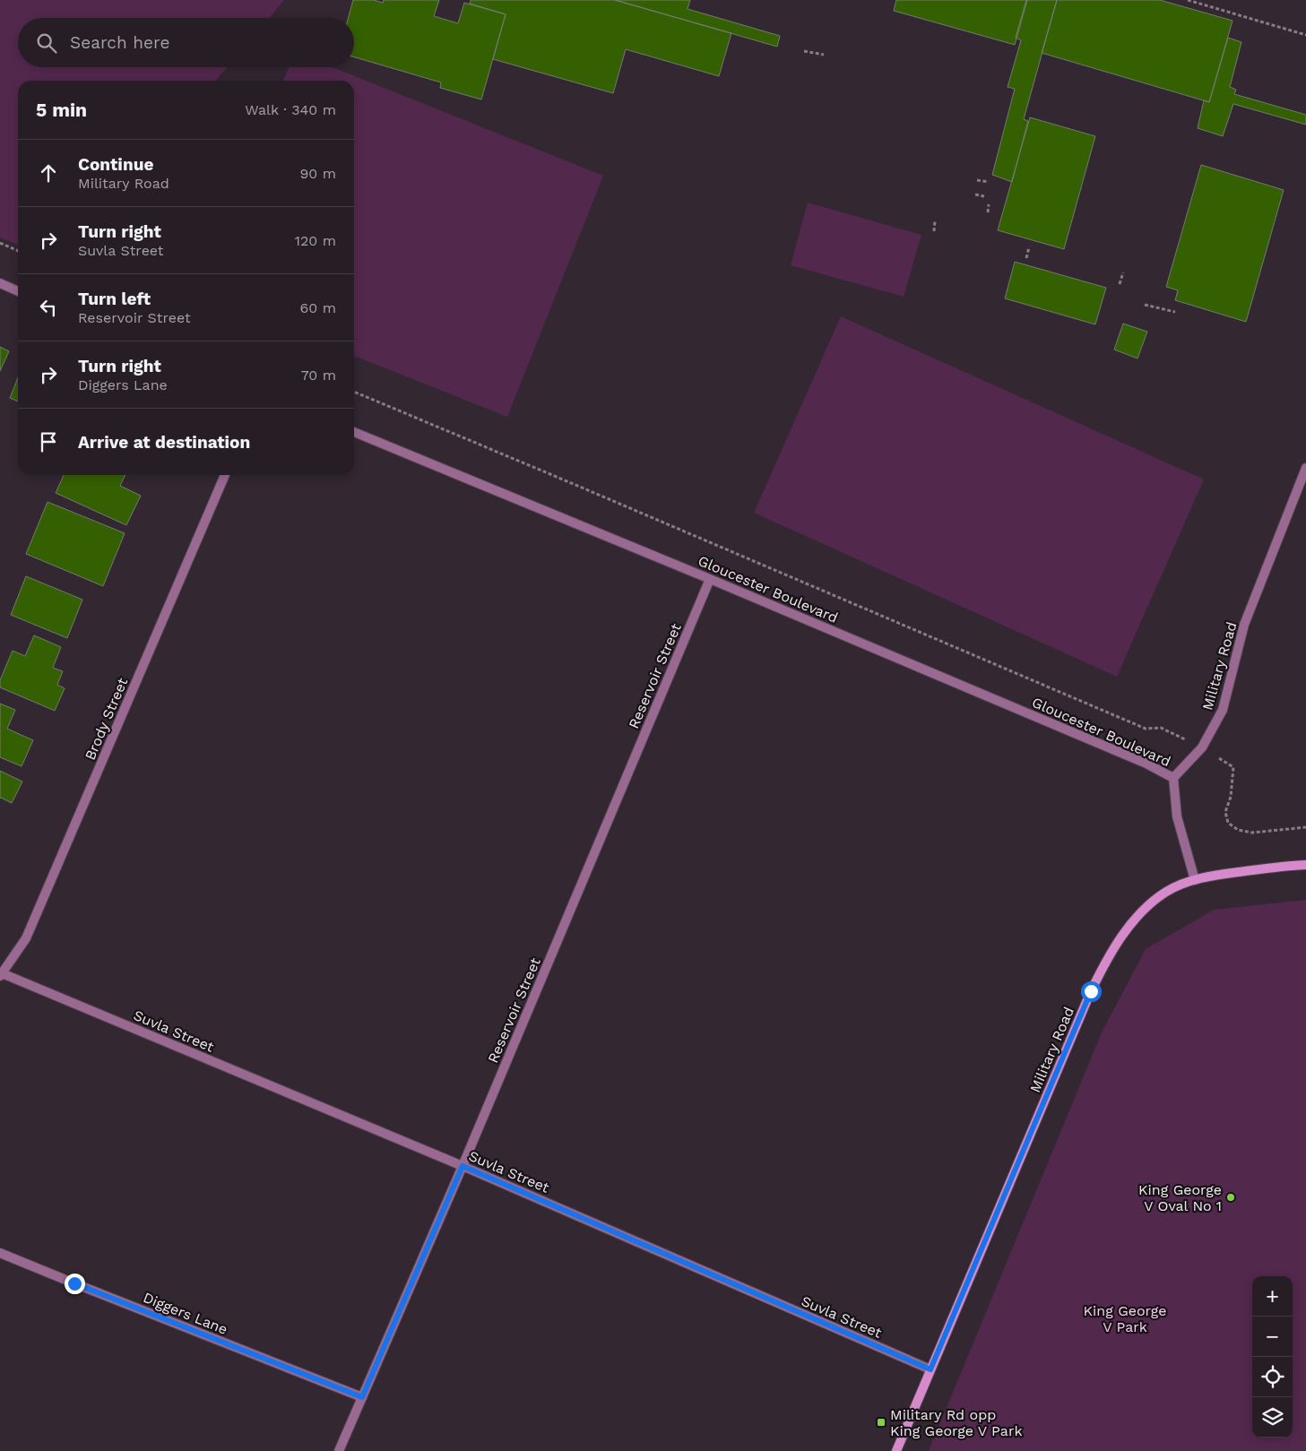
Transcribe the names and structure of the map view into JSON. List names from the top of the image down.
{
  "streets": {
    "main road": ["Military Road"],
    "street": [
      "Gloucester Boulevard",
      "Reservoir Street",
      "Brody Street",
      "Suvla Street",
      "Diggers Lane"
    ]
  },
  "crossings": [
    ["Gloucester Boulevard", "Military Road"],
    ["Gloucester Boulevard", "Reservoir Street"],
    ["Military Road", "Suvla Street"],
    ["Reservoir Street", "Suvla Street"],
    ["Reservoir Street", "Diggers Lane"],
    ["Brody Street", "Suvla Street"]
  ],
  "parks": ["King George V Park"],
  "places": {
    "other": ["King George V Oval No 1"],
    "transit": ["Military Rd opp King George V Park"]
  },
  "page": {
    "search": "Search here",
    "heading": ["5 min", "Walk · 340 m"],
    "list": [
      ["Continue", "Military Road", "90 m"],
      ["Turn right", "Suvla Street", "120 m"],
      ["Turn left", "Reservoir Street", "60 m"],
      ["Turn right", "Diggers Lane", "70 m"],
      "Arrive at destination"
    ],
    "map_buttons": ["+", "−"]
  }
}
